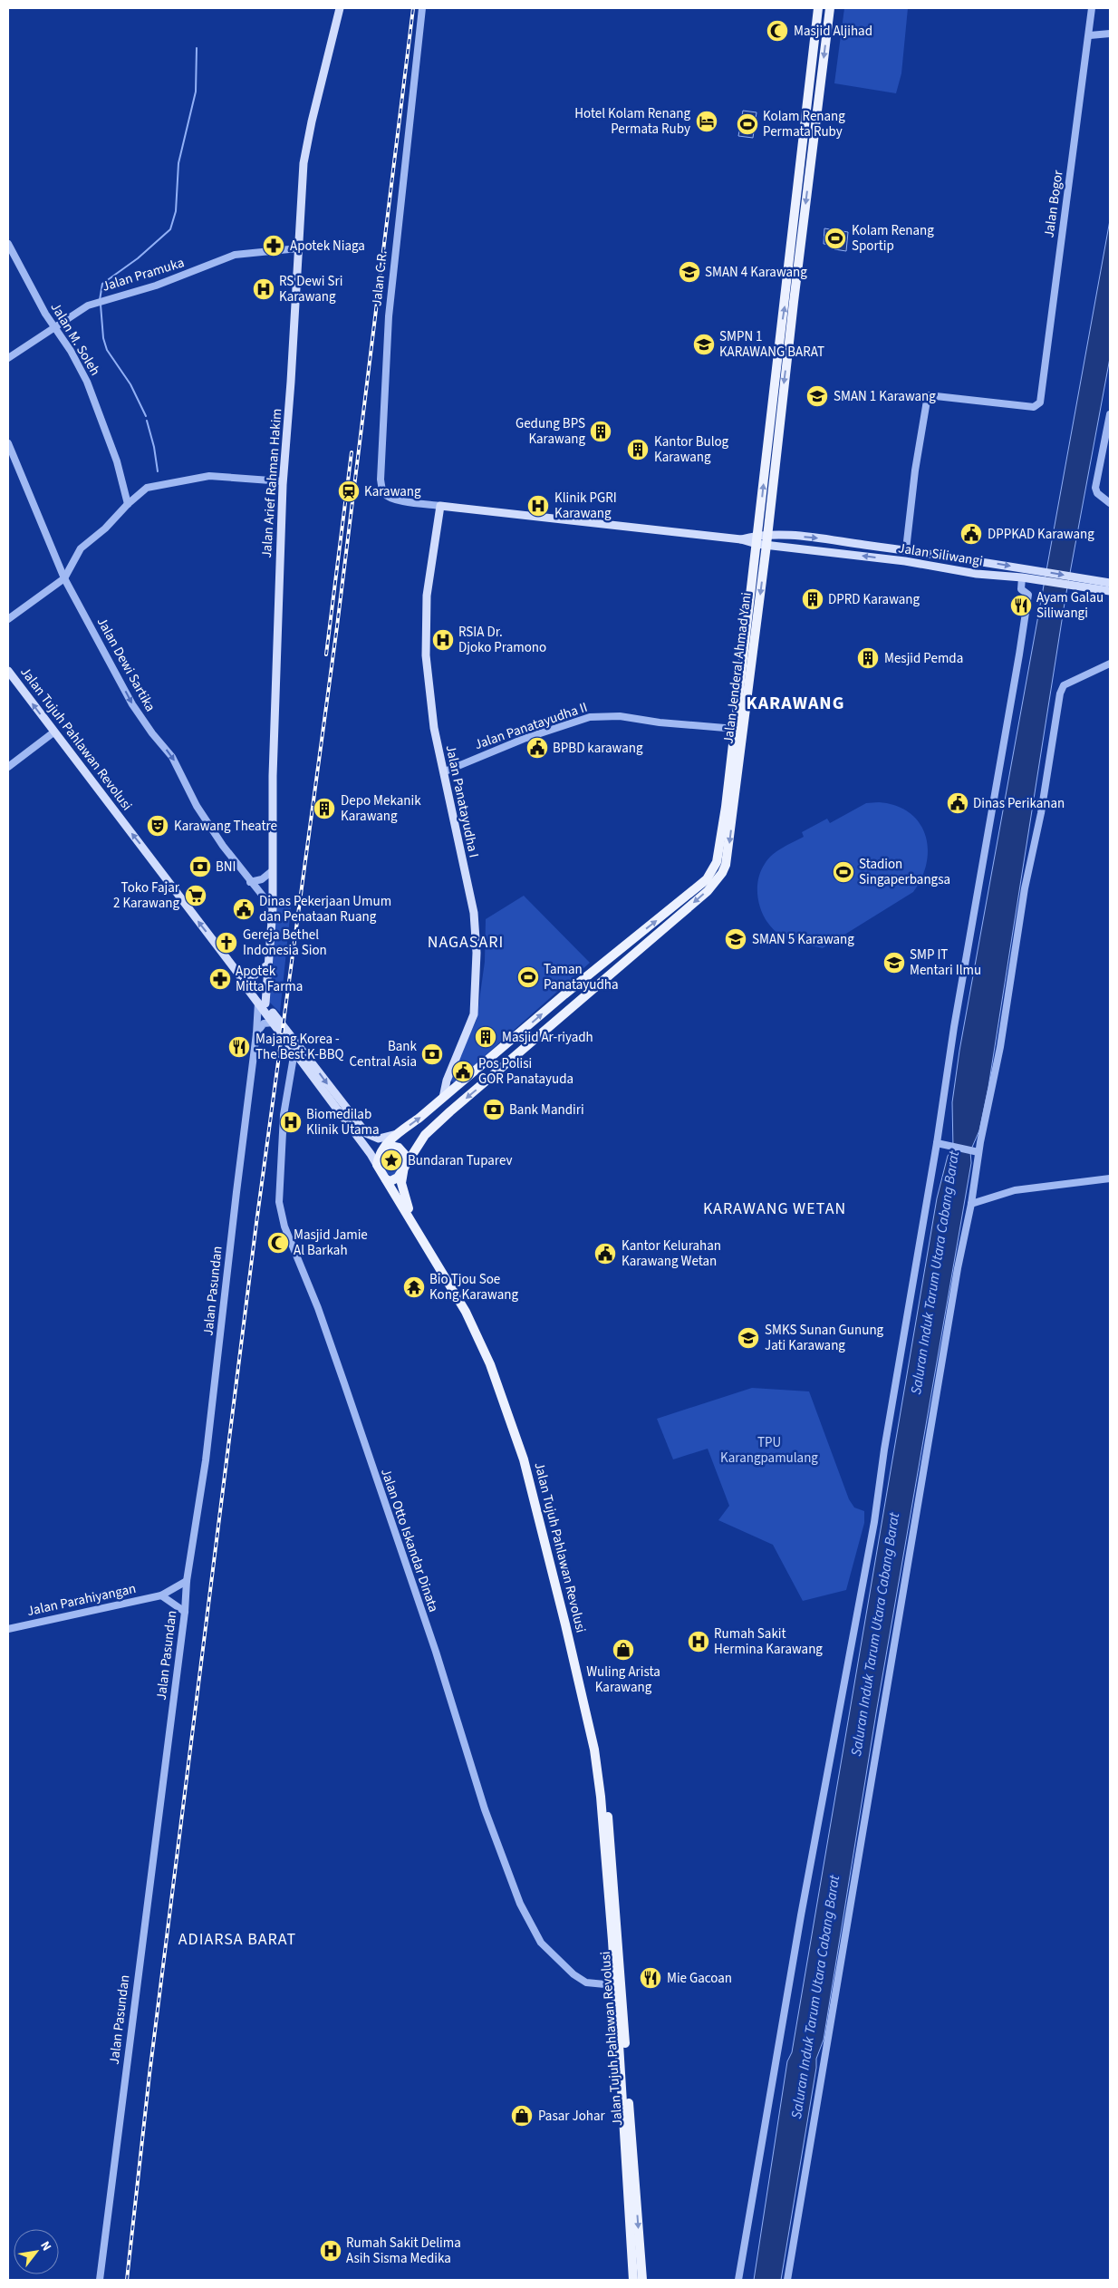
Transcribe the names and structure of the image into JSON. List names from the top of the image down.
{
  "streets": {
    "main road": [
      "Jalan Arief Rahman Hakim",
      "Jalan Siliwangi",
      "Jalan Jenderal Ahmad Yani",
      "Jalan Tujuh Pahlawan Revolusi",
      "Jalan Panatayudha I"
    ],
    "street": [
      "Jalan Bogor",
      "Jalan Pramuka",
      "Jalan C.R.",
      "Jalan M. Soleh",
      "Jalan Dewi Sartika",
      "Jalan Panatayudha II",
      "Jalan Pasundan",
      "Jalan Otto Iskandar Dinata",
      "Jalan Parahiyangan"
    ]
  },
  "crossings": [
    ["Jalan Bogor", "Jalan Siliwangi"],
    ["Jalan Pramuka", "Jalan M. Soleh"],
    ["Jalan Pramuka", "Jalan Arief Rahman Hakim"],
    ["Jalan C.R.", "Jalan Panatayudha I"],
    ["Jalan Arief Rahman Hakim", "Jalan Dewi Sartika"],
    ["Jalan Arief Rahman Hakim", "Jalan Tujuh Pahlawan Revolusi"],
    ["Jalan Arief Rahman Hakim", "Jalan Pasundan"],
    ["Jalan Siliwangi", "Jalan Jenderal Ahmad Yani"],
    ["Jalan Jenderal Ahmad Yani", "Jalan Panatayudha II"],
    ["Jalan Jenderal Ahmad Yani", "Jalan Tujuh Pahlawan Revolusi"],
    ["Jalan Jenderal Ahmad Yani", "Jalan Panatayudha I"],
    ["Jalan Panatayudha II", "Jalan Panatayudha I"],
    ["Jalan Tujuh Pahlawan Revolusi", "Jalan Pasundan"],
    ["Jalan Tujuh Pahlawan Revolusi", "Jalan Otto Iskandar Dinata"],
    ["Jalan Pasundan", "Jalan Parahiyangan"]
  ],
  "one_way": ["Jalan Dewi Sartika"],
  "districts": [
    "KARAWANG",
    "NAGASARI",
    "KARAWANG WETAN",
    "ADIARSA BARAT"
  ],
  "water": ["Saluran Induk Tarum Utara Cabang Barat"],
  "parks": ["TPU Karangpamulang"],
  "places": {
    "mosque": ["Masjid Aljihad", "Masjid Jamie Al Barkah"],
    "hotel": ["Hotel Kolam Renang Permata Ruby"],
    "sports": [
      "Kolam Renang Permata Ruby",
      "Kolam Renang Sportip",
      "Stadion Singaperbangsa",
      "Taman Panatayudha"
    ],
    "pharmacy": ["Apotek Niaga", "Apotek Mitta Farma"],
    "school or university": [
      "SMAN 4 Karawang",
      "SMPN 1 KARAWANG BARAT",
      "SMAN 1 Karawang",
      "SMAN 5 Karawang",
      "SMP IT Mentari Ilmu",
      "SMKS Sunan Gunung Jati Karawang"
    ],
    "hospital": [
      "RS Dewi Sri Karawang",
      "Klinik PGRI Karawang",
      "RSIA Dr. Djoko Pramono",
      "Biomedilab Klinik Utama",
      "Rumah Sakit Hermina Karawang",
      "Rumah Sakit Delima Asih Sisma Medika"
    ],
    "building": [
      "Gedung BPS Karawang",
      "Kantor Bulog Karawang",
      "DPRD Karawang",
      "Mesjid Pemda",
      "Depo Mekanik Karawang",
      "Masjid Ar-riyadh"
    ],
    "station": ["Karawang"],
    "public building": [
      "DPPKAD Karawang",
      "BPBD karawang",
      "Dinas Perikanan",
      "Dinas Pekerjaan Umum dan Penataan Ruang",
      "Pos Polisi GOR Panatayuda",
      "Kantor Kelurahan Karawang Wetan"
    ],
    "restaurant": ["Ayam Galau Siliwangi", "Majang Korea - The Best K-BBQ", "Mie Gacoan"],
    "theatre": ["Karawang Theatre"],
    "bank": ["BNI", "Bank Central Asia", "Bank Mandiri"],
    "supermarket": ["Toko Fajar 2 Karawang"],
    "church": ["Gereja Bethel Indonesia Sion"],
    "place": ["Bundaran Tuparev"],
    "temple": ["Bio Tjou Soe Kong Karawang"],
    "shop": ["Wuling Arista Karawang", "Pasar Johar"]
  },
  "north": "top right"
}
